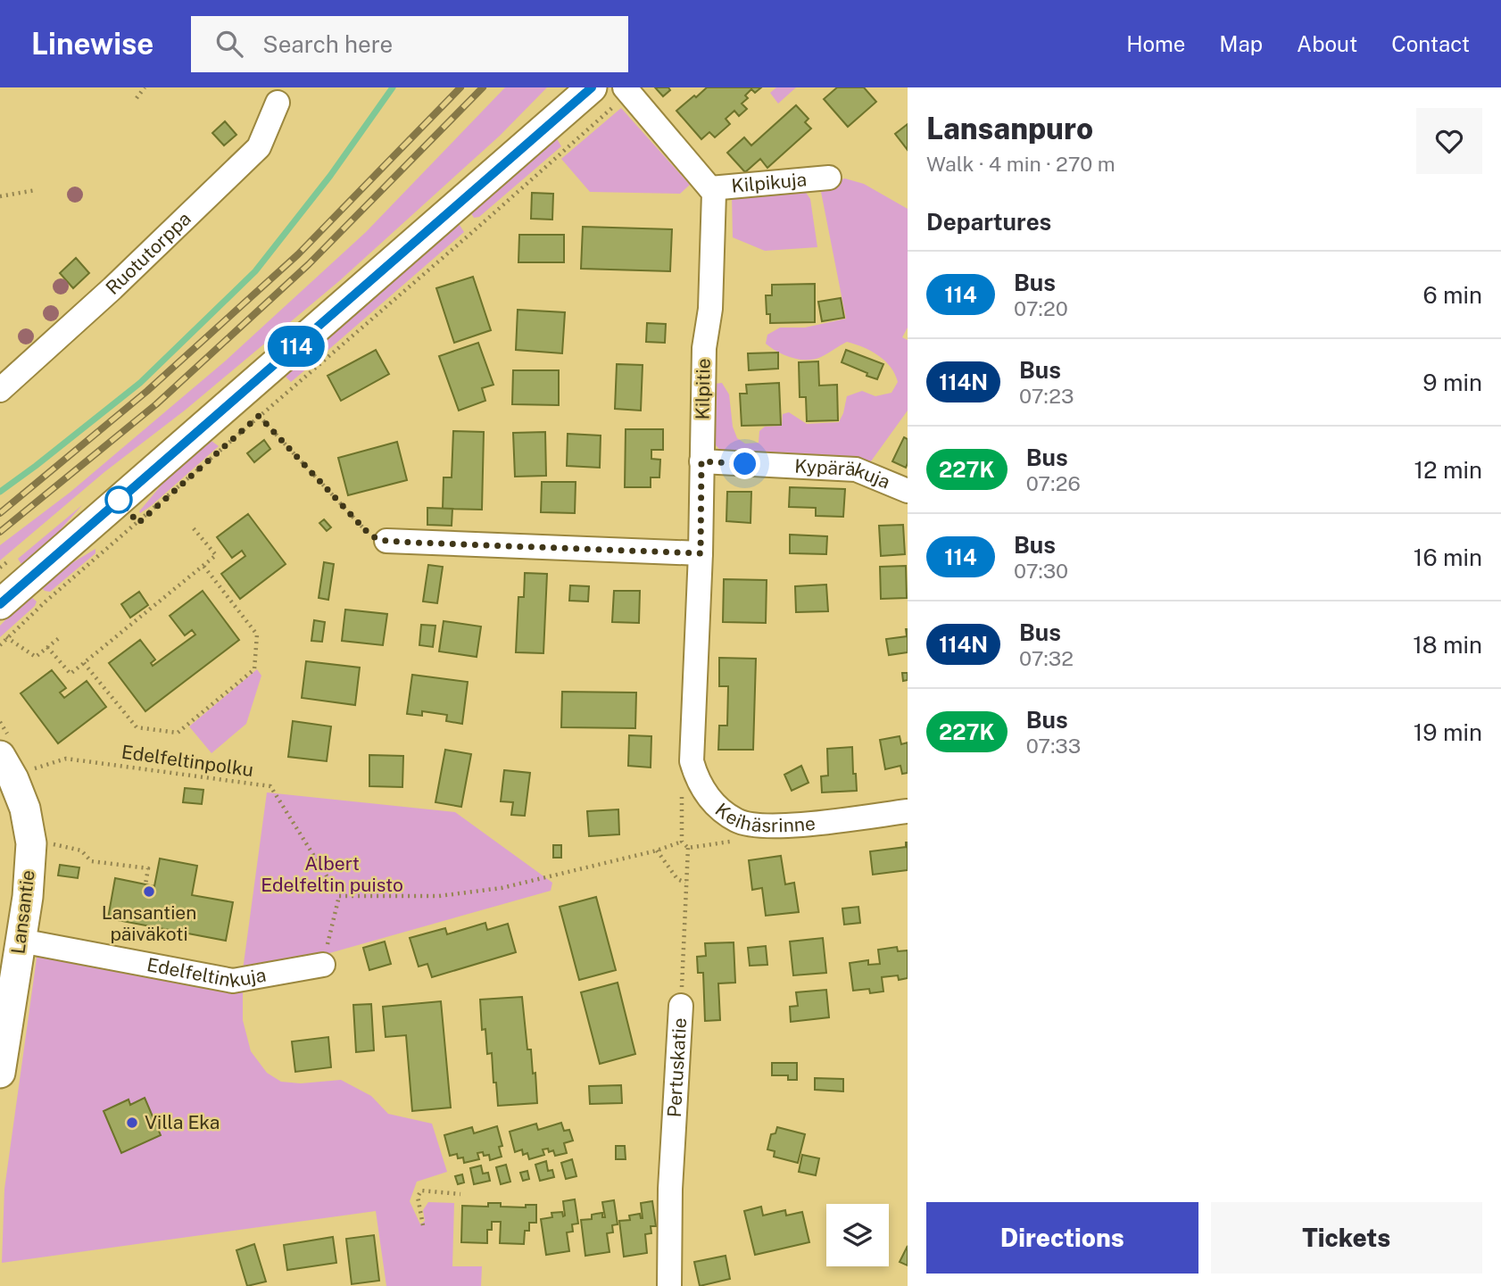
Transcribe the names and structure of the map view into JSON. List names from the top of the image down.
{
  "streets": {
    "street": [
      "Kilpikuja",
      "Ruotutorppa",
      "Kilpitie",
      "Kypäräkuja",
      "Keihäsrinne",
      "Lansantie",
      "Edelfeltinkuja",
      "Pertuskatie"
    ],
    "path": ["Edelfeltinpolku"]
  },
  "crossings": [
    ["Kilpikuja", "Kilpitie"],
    ["Kilpitie", "Kypäräkuja"],
    ["Kilpitie", "Keihäsrinne"],
    ["Lansantie", "Edelfeltinkuja"]
  ],
  "parks": ["Albert Edelfeltin puisto"],
  "places": ["Lansantien päiväkoti", "Villa Eka"],
  "lines": ["bus line 114"],
  "page": {
    "header": "Linewise",
    "search": "Search here",
    "nav": [
      "Home",
      "Map",
      "About",
      "Contact"
    ],
    "on_map": "114",
    "heading": [
      ["Lansanpuro", "Walk · 4 min · 270 m"],
      "Departures"
    ],
    "list": [
      {
        "mark": "114",
        "name": "Bus",
        "note": "07:20",
        "value": "6 min"
      },
      {
        "mark": "114N",
        "name": "Bus",
        "note": "07:23",
        "value": "9 min"
      },
      {
        "mark": "227K",
        "name": "Bus",
        "note": "07:26",
        "value": "12 min"
      },
      {
        "mark": "114",
        "name": "Bus",
        "note": "07:30",
        "value": "16 min"
      },
      {
        "mark": "114N",
        "name": "Bus",
        "note": "07:32",
        "value": "18 min"
      },
      {
        "mark": "227K",
        "name": "Bus",
        "note": "07:33",
        "value": "19 min"
      }
    ],
    "buttons": ["Directions", "Tickets"]
  }
}
